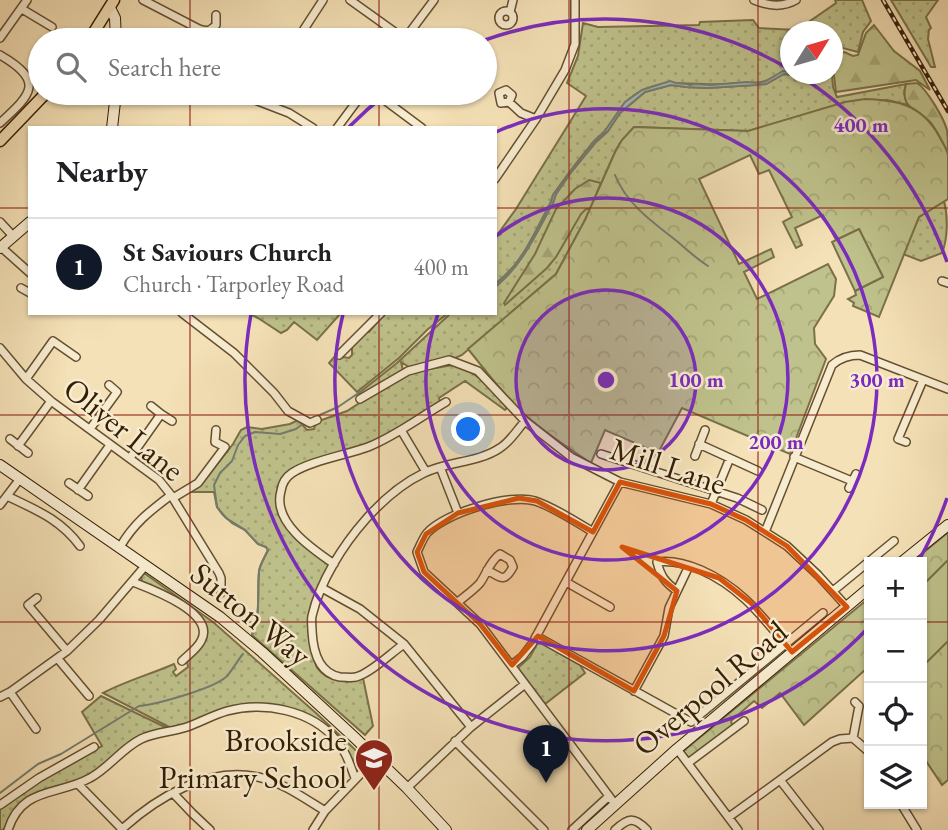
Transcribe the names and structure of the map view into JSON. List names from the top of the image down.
{
  "streets": {
    "main road": ["Sutton Way", "Overpool Road"],
    "street": ["Oliver Lane", "Mill Lane"]
  },
  "crossings": [
    ["Mill Lane", "Overpool Road"]
  ],
  "places": {
    "school or university": ["Brookside Primary School"]
  },
  "north": "top right",
  "page": {
    "search": "Search here",
    "heading": "Nearby",
    "list": [
      {
        "mark": "1",
        "name": "St Saviours Church",
        "note": "Church · Tarporley Road",
        "value": "400 m"
      }
    ],
    "map_buttons": ["+", "−"],
    "pins": "1"
  },
  "rings": [
    "400 m",
    "100 m",
    "300 m",
    "200 m"
  ]
}
